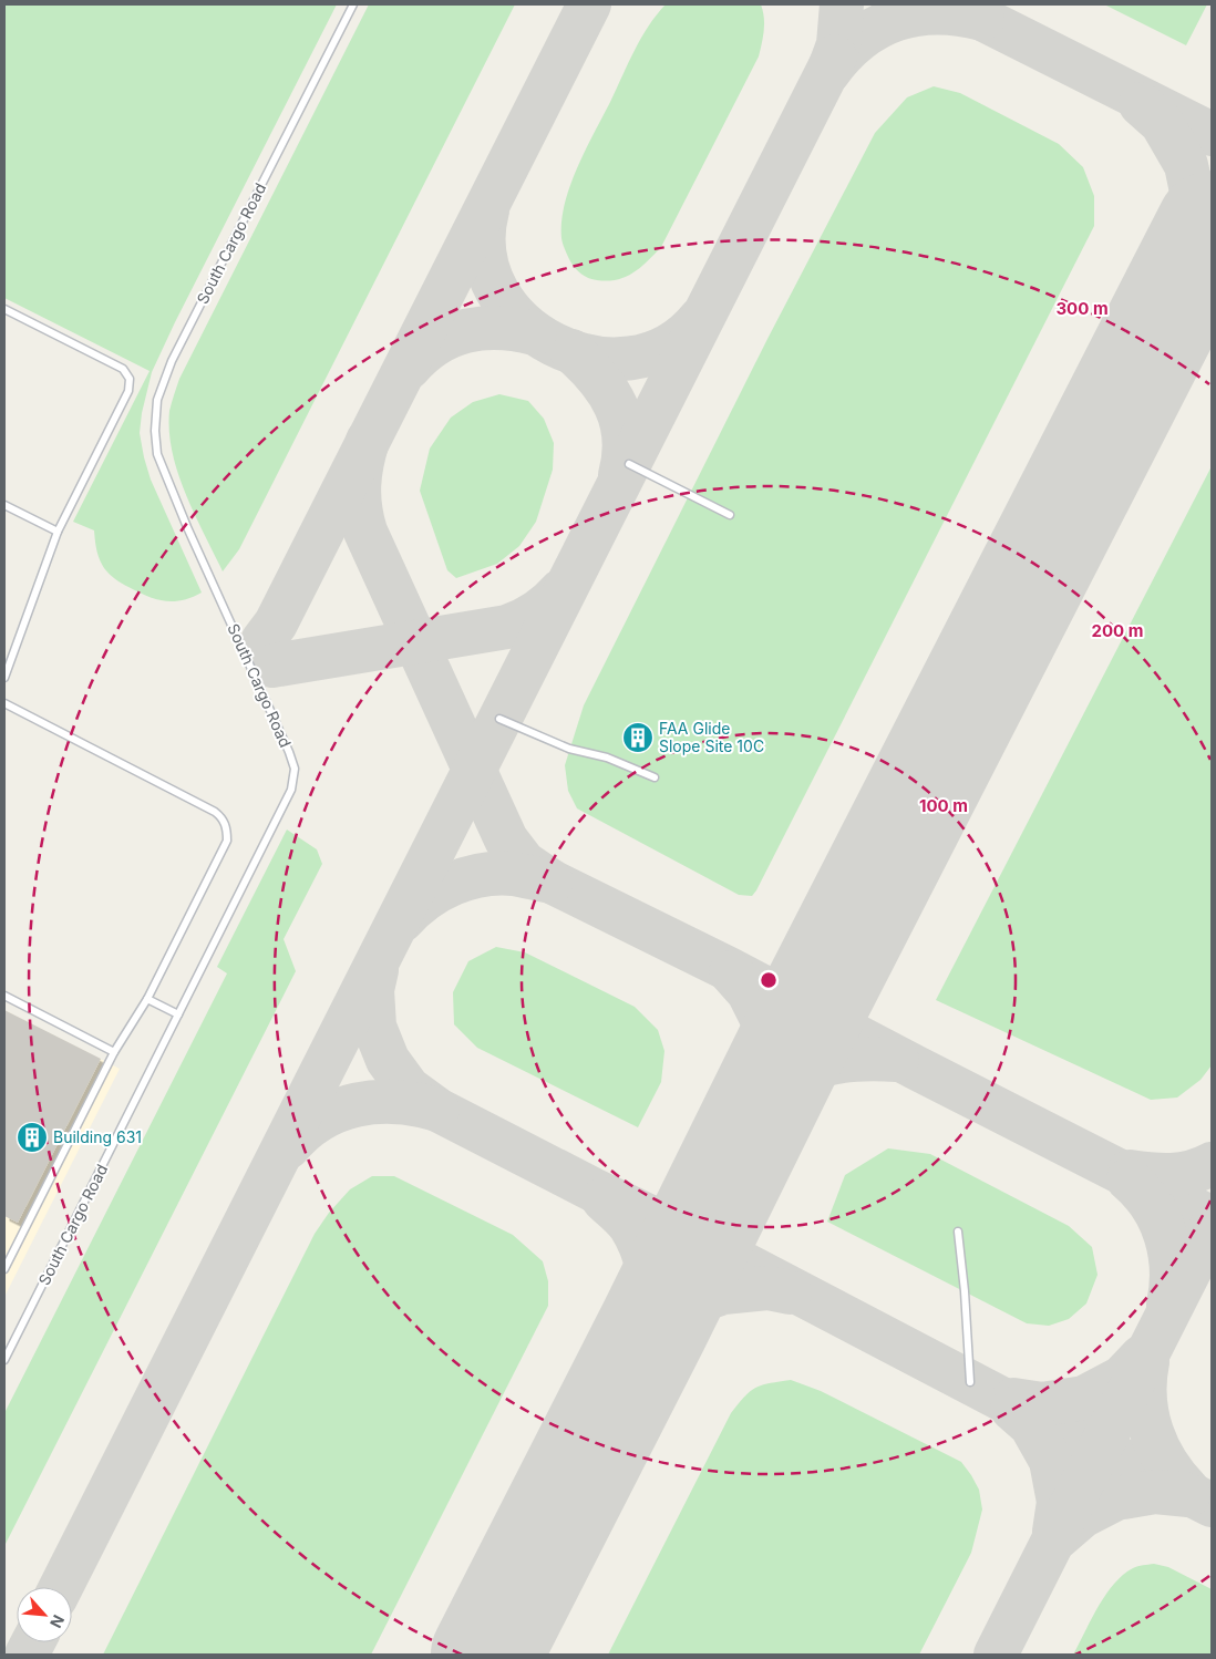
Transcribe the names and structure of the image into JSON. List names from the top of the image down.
{
  "streets": {
    "lane": ["South Cargo Road"]
  },
  "places": {
    "building": ["FAA Glide Slope Site 10C", "Building 631"]
  },
  "north": "bottom right",
  "rings": ["300 m", "200 m", "100 m"]
}
